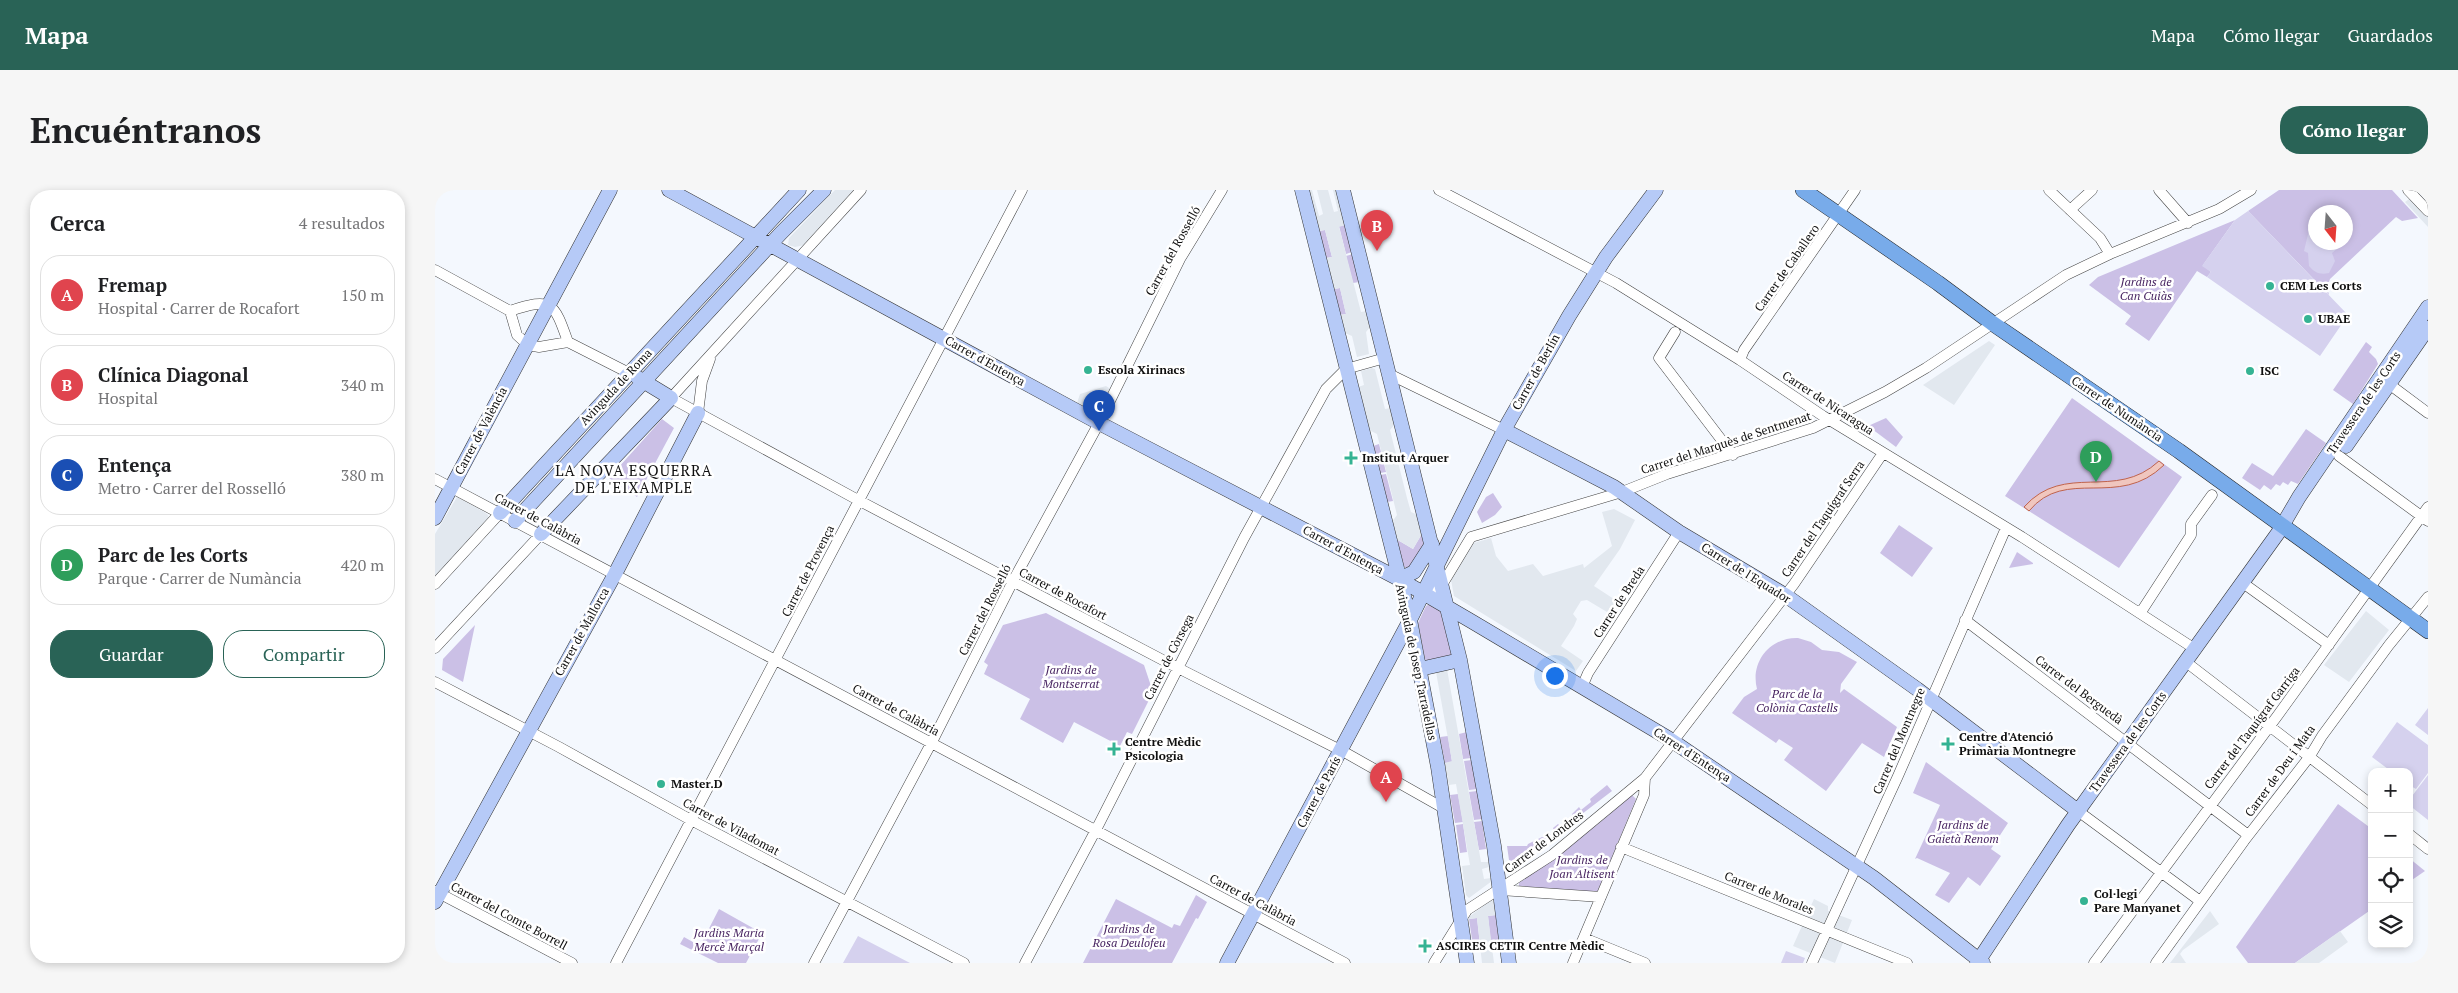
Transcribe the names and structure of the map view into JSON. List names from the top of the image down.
{
  "streets": {
    "main road": [
      "Carrer d'Entença",
      "Carrer de Berlín",
      "Avinguda de Roma",
      "Travessera de les Corts",
      "Carrer de Numància",
      "Carrer de València",
      "Carrer de l'Equador",
      "Carrer de Mallorca",
      "Avinguda de Josep Tarradellas",
      "Carrer de París"
    ],
    "street": [
      "Carrer del Rosselló",
      "Carrer de Caballero",
      "Carrer de Nicaragua",
      "Carrer del Marquès de Sentmenat",
      "Carrer de Calàbria",
      "Carrer del Taquígraf Serra",
      "Carrer de Provença",
      "Carrer de Rocafort",
      "Carrer de Breda",
      "Carrer de Còrsega",
      "Carrer del Berguedà",
      "Carrer del Taquígraf Garriga",
      "Carrer del Montnegre",
      "Carrer de Deu i Mata",
      "Carrer de Viladomat",
      "Carrer de Londres",
      "Carrer de Morales",
      "Carrer del Comte Borrell"
    ]
  },
  "crossings": [
    ["Carrer del Rosselló", "Carrer d'Entença"],
    ["Carrer del Rosselló", "Carrer de Calàbria"],
    ["Carrer del Rosselló", "Carrer de Rocafort"],
    ["Carrer del Rosselló", "Carrer de Viladomat"],
    ["Carrer de Caballero", "Carrer de Nicaragua"],
    ["Carrer de Caballero", "Carrer de Numància"],
    ["Carrer d'Entença", "Avinguda de Roma"],
    ["Carrer d'Entença", "Travessera de les Corts"],
    ["Carrer d'Entença", "Carrer del Taquígraf Serra"],
    ["Carrer d'Entença", "Carrer de Provença"],
    ["Carrer d'Entença", "Carrer de Breda"],
    ["Carrer d'Entença", "Carrer de Còrsega"],
    ["Carrer d'Entença", "Avinguda de Josep Tarradellas"],
    ["Carrer d'Entença", "Carrer del Montnegre"],
    ["Carrer d'Entença", "Carrer de Londres"],
    ["Carrer de Berlín", "Carrer de Nicaragua"],
    ["Carrer de Berlín", "Carrer de l'Equador"],
    ["Carrer de Berlín", "Avinguda de Josep Tarradellas"],
    ["Avinguda de Roma", "Carrer de Calàbria"],
    ["Carrer de Nicaragua", "Travessera de les Corts"],
    ["Carrer de Nicaragua", "Carrer del Marquès de Sentmenat"],
    ["Carrer de Nicaragua", "Carrer del Taquígraf Serra"],
    ["Carrer de Nicaragua", "Carrer del Montnegre"],
    ["Travessera de les Corts", "Carrer de Numància"],
    ["Travessera de les Corts", "Carrer de l'Equador"],
    ["Travessera de les Corts", "Carrer del Berguedà"],
    ["Carrer de Numància", "Carrer del Marquès de Sentmenat"],
    ["Carrer de Numància", "Carrer del Taquígraf Garriga"],
    ["Carrer de Numància", "Carrer de Deu i Mata"],
    ["Carrer de València", "Carrer de Calàbria"],
    ["Carrer del Marquès de Sentmenat", "Carrer de l'Equador"],
    ["Carrer de Calàbria", "Carrer de Provença"],
    ["Carrer de Calàbria", "Carrer de Mallorca"],
    ["Carrer de Calàbria", "Carrer de Còrsega"],
    ["Carrer de Calàbria", "Carrer de París"],
    ["Carrer del Taquígraf Serra", "Carrer de l'Equador"],
    ["Carrer del Taquígraf Serra", "Carrer de Londres"],
    ["Carrer de Provença", "Carrer de Rocafort"],
    ["Carrer de Provença", "Carrer de Viladomat"],
    ["Carrer de l'Equador", "Carrer de Breda"],
    ["Carrer de l'Equador", "Carrer del Montnegre"],
    ["Carrer de Rocafort", "Carrer de Mallorca"],
    ["Carrer de Rocafort", "Carrer de Còrsega"],
    ["Carrer de Rocafort", "Avinguda de Josep Tarradellas"],
    ["Carrer de Rocafort", "Carrer de París"],
    ["Carrer de Mallorca", "Carrer de Viladomat"],
    ["Carrer de Mallorca", "Carrer del Comte Borrell"],
    ["Carrer de Còrsega", "Avinguda de Josep Tarradellas"],
    ["Avinguda de Josep Tarradellas", "Carrer de París"],
    ["Avinguda de Josep Tarradellas", "Carrer de Londres"],
    ["Carrer del Berguedà", "Carrer del Taquígraf Garriga"],
    ["Carrer del Berguedà", "Carrer del Montnegre"],
    ["Carrer del Berguedà", "Carrer de Deu i Mata"],
    ["Carrer del Montnegre", "Carrer de Morales"]
  ],
  "districts": ["LA NOVA ESQUERRA DE L'EIXAMPLE"],
  "parks": [
    "Jardins de Can Cuiàs",
    "Jardins de Montserrat",
    "Parc de la Colònia Castells",
    "Jardins de Gaietà Renom",
    "Jardins de Joan Altisent",
    "Jardins de Rosa Deulofeu",
    "Jardins Maria Mercè Marçal"
  ],
  "places": {
    "other": [
      "CEM Les Corts",
      "UBAE",
      "Escola Xirinacs",
      "ISC",
      "Master.D",
      "Col·legi Pare Manyanet"
    ],
    "health": [
      "Institut Arquer",
      "Centre d'Atenció Primària Montnegre",
      "Centre Mèdic Psicologia",
      "ASCIRES CETIR Centre Mèdic"
    ]
  },
  "north": "bottom",
  "page": {
    "header": "Mapa",
    "nav": ["Mapa", "Cómo llegar", "Guardados"],
    "buttons": [
      "Cómo llegar",
      ["Guardar", "Compartir"]
    ],
    "title": "Encuéntranos",
    "heading": ["Cerca", "4 resultados"],
    "pins": [
      "B",
      "C",
      "D",
      "A"
    ],
    "list": [
      {
        "mark": "A",
        "name": "Fremap",
        "note": "Hospital · Carrer de Rocafort",
        "value": "150 m"
      },
      {
        "mark": "B",
        "name": "Clínica Diagonal",
        "note": "Hospital",
        "value": "340 m"
      },
      {
        "mark": "C",
        "name": "Entença",
        "note": "Metro · Carrer del Rosselló",
        "value": "380 m"
      },
      {
        "mark": "D",
        "name": "Parc de les Corts",
        "note": "Parque · Carrer de Numància",
        "value": "420 m"
      }
    ],
    "map_buttons": ["+", "−"]
  }
}
